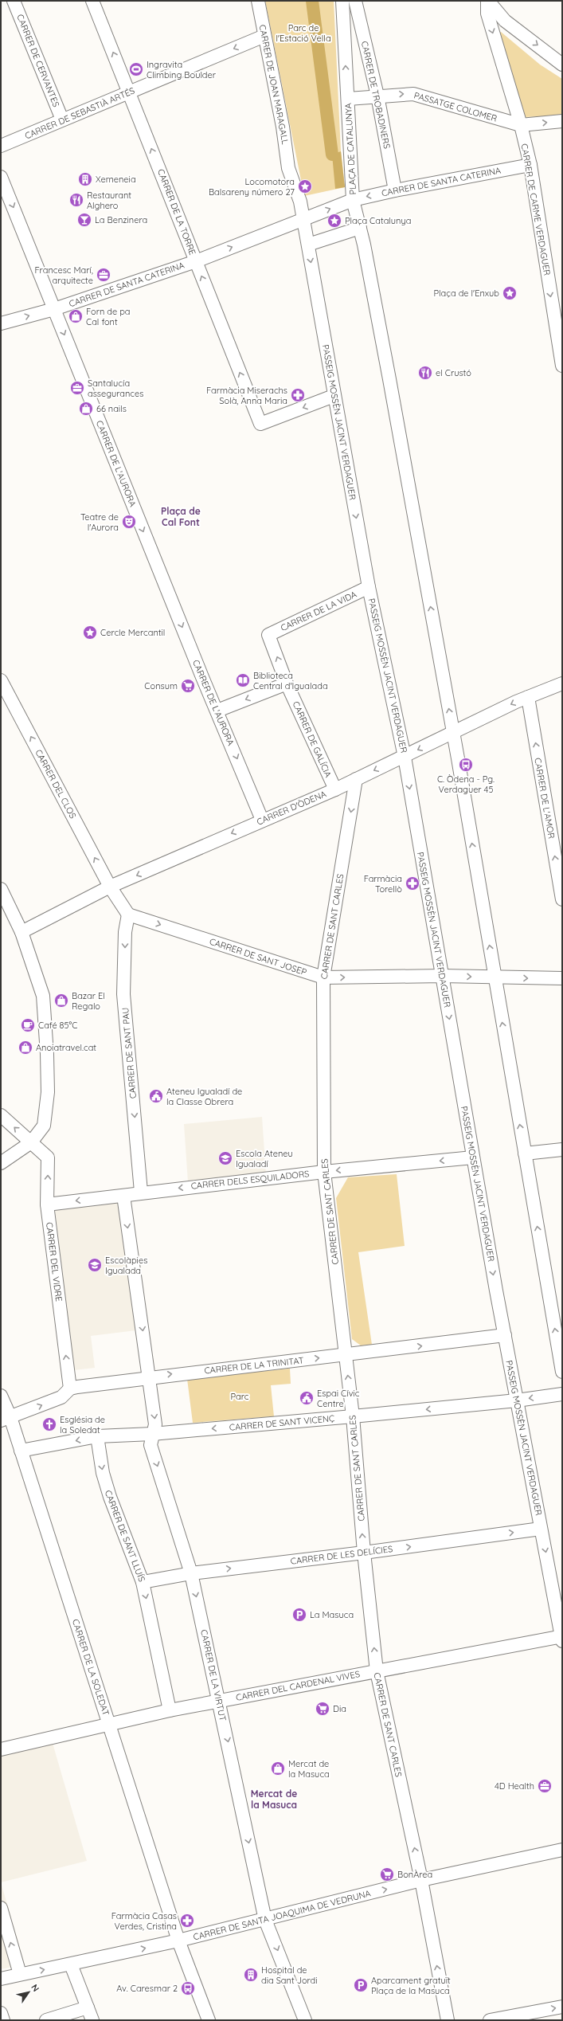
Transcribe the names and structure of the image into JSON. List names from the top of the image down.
{
  "streets": {
    "street": [
      "CARRER DE CERVANTES",
      "CARRER DE JOAN MARAGALL",
      "CARRER DE TROBADINERS",
      "PASSATGE COLOMER",
      "CARRER DE SEBASTIÀ ARTÉS",
      "PLAÇA DE CATALUNYA",
      "CARRER DE SANTA CATERINA",
      "CARRER DE CARME VERDAGUER",
      "CARRER DE LA TORRE",
      "PASSEIG MOSSÈN JACINT VERDAGUER",
      "CARRER DE L'AURORA",
      "CARRER DE LA VIDA",
      "CARRER DE GALÍCIA",
      "CARRER DEL CLOS",
      "CARRER DE L'AMOR",
      "CARRER D'ÒDENA",
      "CARRER DE SANT CARLES",
      "CARRER DE SANT JOSEP",
      "CARRER DE SANT PAU",
      "CARRER DELS ESQUILADORS",
      "CARRER DEL VIDRE",
      "CARRER DE LA TRINITAT",
      "CARRER DE SANT VICENÇ",
      "CARRER DE SANT LLUÍS",
      "CARRER DE LES DELÍCIES",
      "CARRER DE LA SOLEDAT",
      "CARRER DE LA VIRTUT",
      "CARRER DEL CARDENAL VIVES",
      "CARRER DE SANTA JOAQUIMA DE VEDRUNA"
    ]
  },
  "crossings": [
    ["CARRER DE CERVANTES", "CARRER DE SEBASTIÀ ARTÉS"],
    ["CARRER DE JOAN MARAGALL", "CARRER DE SEBASTIÀ ARTÉS"],
    ["CARRER DE JOAN MARAGALL", "CARRER DE SANTA CATERINA"],
    ["CARRER DE JOAN MARAGALL", "PASSEIG MOSSÈN JACINT VERDAGUER"],
    ["CARRER DE TROBADINERS", "PASSATGE COLOMER"],
    ["CARRER DE TROBADINERS", "CARRER DE SANTA CATERINA"],
    ["PASSATGE COLOMER", "PLAÇA DE CATALUNYA"],
    ["PASSATGE COLOMER", "CARRER DE CARME VERDAGUER"],
    ["CARRER DE SEBASTIÀ ARTÉS", "CARRER DE LA TORRE"],
    ["PLAÇA DE CATALUNYA", "CARRER DE SANTA CATERINA"],
    ["CARRER DE SANTA CATERINA", "CARRER DE CARME VERDAGUER"],
    ["CARRER DE SANTA CATERINA", "CARRER DE LA TORRE"],
    ["CARRER DE SANTA CATERINA", "PASSEIG MOSSÈN JACINT VERDAGUER"],
    ["CARRER DE SANTA CATERINA", "CARRER DE L'AURORA"],
    ["CARRER DE LA TORRE", "PASSEIG MOSSÈN JACINT VERDAGUER"],
    ["PASSEIG MOSSÈN JACINT VERDAGUER", "CARRER DE LA VIDA"],
    ["PASSEIG MOSSÈN JACINT VERDAGUER", "CARRER D'ÒDENA"],
    ["PASSEIG MOSSÈN JACINT VERDAGUER", "CARRER DE SANT JOSEP"],
    ["PASSEIG MOSSÈN JACINT VERDAGUER", "CARRER DELS ESQUILADORS"],
    ["PASSEIG MOSSÈN JACINT VERDAGUER", "CARRER DE LA TRINITAT"],
    ["PASSEIG MOSSÈN JACINT VERDAGUER", "CARRER DE SANT VICENÇ"],
    ["PASSEIG MOSSÈN JACINT VERDAGUER", "CARRER DE LES DELÍCIES"],
    ["PASSEIG MOSSÈN JACINT VERDAGUER", "CARRER DEL CARDENAL VIVES"],
    ["CARRER DE L'AURORA", "CARRER D'ÒDENA"],
    ["CARRER DE LA VIDA", "CARRER DE GALÍCIA"],
    ["CARRER DE GALÍCIA", "CARRER D'ÒDENA"],
    ["CARRER DEL CLOS", "CARRER D'ÒDENA"],
    ["CARRER DEL CLOS", "CARRER DE SANT JOSEP"],
    ["CARRER DEL CLOS", "CARRER DE SANT PAU"],
    ["CARRER DE L'AMOR", "CARRER D'ÒDENA"],
    ["CARRER D'ÒDENA", "CARRER DE SANT CARLES"],
    ["CARRER DE SANT CARLES", "CARRER DE SANT JOSEP"],
    ["CARRER DE SANT CARLES", "CARRER DELS ESQUILADORS"],
    ["CARRER DE SANT CARLES", "CARRER DE LA TRINITAT"],
    ["CARRER DE SANT CARLES", "CARRER DE SANT VICENÇ"],
    ["CARRER DE SANT CARLES", "CARRER DE LES DELÍCIES"],
    ["CARRER DE SANT CARLES", "CARRER DEL CARDENAL VIVES"],
    ["CARRER DE SANT CARLES", "CARRER DE SANTA JOAQUIMA DE VEDRUNA"],
    ["CARRER DE SANT JOSEP", "CARRER DE SANT PAU"],
    ["CARRER DE SANT PAU", "CARRER DELS ESQUILADORS"],
    ["CARRER DELS ESQUILADORS", "CARRER DEL VIDRE"],
    ["CARRER DELS ESQUILADORS", "CARRER DE LA VIRTUT"],
    ["CARRER DEL VIDRE", "CARRER DE LA TRINITAT"],
    ["CARRER DE LA TRINITAT", "CARRER DE LA VIRTUT"],
    ["CARRER DE SANT VICENÇ", "CARRER DE SANT LLUÍS"],
    ["CARRER DE SANT VICENÇ", "CARRER DE LA SOLEDAT"],
    ["CARRER DE SANT VICENÇ", "CARRER DE LA VIRTUT"],
    ["CARRER DE SANT LLUÍS", "CARRER DE LES DELÍCIES"],
    ["CARRER DE SANT LLUÍS", "CARRER DEL CARDENAL VIVES"],
    ["CARRER DE LES DELÍCIES", "CARRER DE LA VIRTUT"],
    ["CARRER DE LA SOLEDAT", "CARRER DEL CARDENAL VIVES"],
    ["CARRER DE LA SOLEDAT", "CARRER DE SANTA JOAQUIMA DE VEDRUNA"],
    ["CARRER DE LA VIRTUT", "CARRER DEL CARDENAL VIVES"],
    ["CARRER DE LA VIRTUT", "CARRER DE SANTA JOAQUIMA DE VEDRUNA"]
  ],
  "one_way": [
    "PASSATGE COLOMER",
    "CARRER DE SEBASTIÀ ARTÉS",
    "CARRER DE CARME VERDAGUER",
    "CARRER DE LA TORRE",
    "CARRER DE L'AURORA",
    "CARRER DEL CLOS",
    "CARRER D'ÒDENA",
    "CARRER DE SANT JOSEP",
    "CARRER DELS ESQUILADORS",
    "CARRER DEL VIDRE",
    "CARRER DE LA TRINITAT",
    "CARRER DE SANT VICENÇ",
    "CARRER DE SANT LLUÍS",
    "CARRER DE LES DELÍCIES",
    "CARRER DE LA VIRTUT",
    "CARRER DE SANTA JOAQUIMA DE VEDRUNA"
  ],
  "districts": ["Plaça de Cal Font", "Mercat de la Masuca"],
  "parks": ["Parc de l'Estació Vella", "Parc"],
  "places": {
    "sports": ["Ingravita Climbing Boulder"],
    "building": ["Xemeneia", "Hospital de dia Sant Jordi"],
    "place": [
      "Locomotora Balsareny número 27",
      "Plaça Catalunya",
      "Plaça de l'Enxub",
      "Cercle Mercantil"
    ],
    "restaurant": ["Restaurant Alghero", "el Crustó"],
    "bar": ["La Benzinera"],
    "office": ["Francesc Marí, arquitecte", "Santalucía assegurances", "4D Health"],
    "shop": [
      "Forn de pa Cal font",
      "66 nails",
      "Bazar El Regalo",
      "Anoiatravel.cat",
      "Mercat de la Masuca"
    ],
    "pharmacy": ["Farmàcia Miserachs Solà, Anna Maria", "Farmàcia Torellò", "Farmàcia Casas Verdes, Cristina"],
    "theatre": ["Teatre de l'Aurora"],
    "library": ["Biblioteca Central d'Igualada"],
    "supermarket": ["Consum", "Dia", "BonÀrea"],
    "bus stop": ["C. Òdena - Pg. Verdaguer 45", "Av. Caresmar 2"],
    "cafe": ["Café 85°C"],
    "public building": ["Ateneu Igualadí de la Classe Obrera", "Espai Cívic Centre"],
    "school or university": ["Escola Ateneu Igualadí", "Escolàpies Igualada"],
    "church": ["Església de la Soledat"],
    "parking": ["La Masuca", "Aparcament gratuït Plaça de la Masuca"]
  },
  "north": "top right"
}
